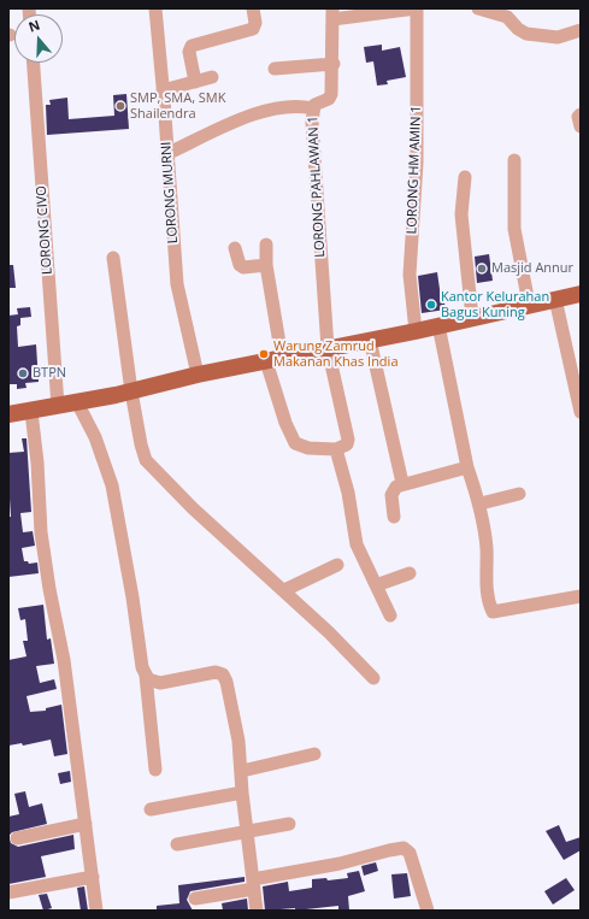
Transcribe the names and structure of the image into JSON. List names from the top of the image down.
{
  "streets": {
    "street": [
      "LORONG HM AMIN 1",
      "LORONG PAHLAWAN 1",
      "LORONG MURNI",
      "LORONG CIVO"
    ]
  },
  "places": [
    "SMP, SMA, SMK Shailendra",
    "Masjid Annur",
    "Kantor Kelurahan Bagus Kuning",
    "Warung Zamrud Makanan Khas India",
    "BTPN"
  ],
  "north": "top"
}
